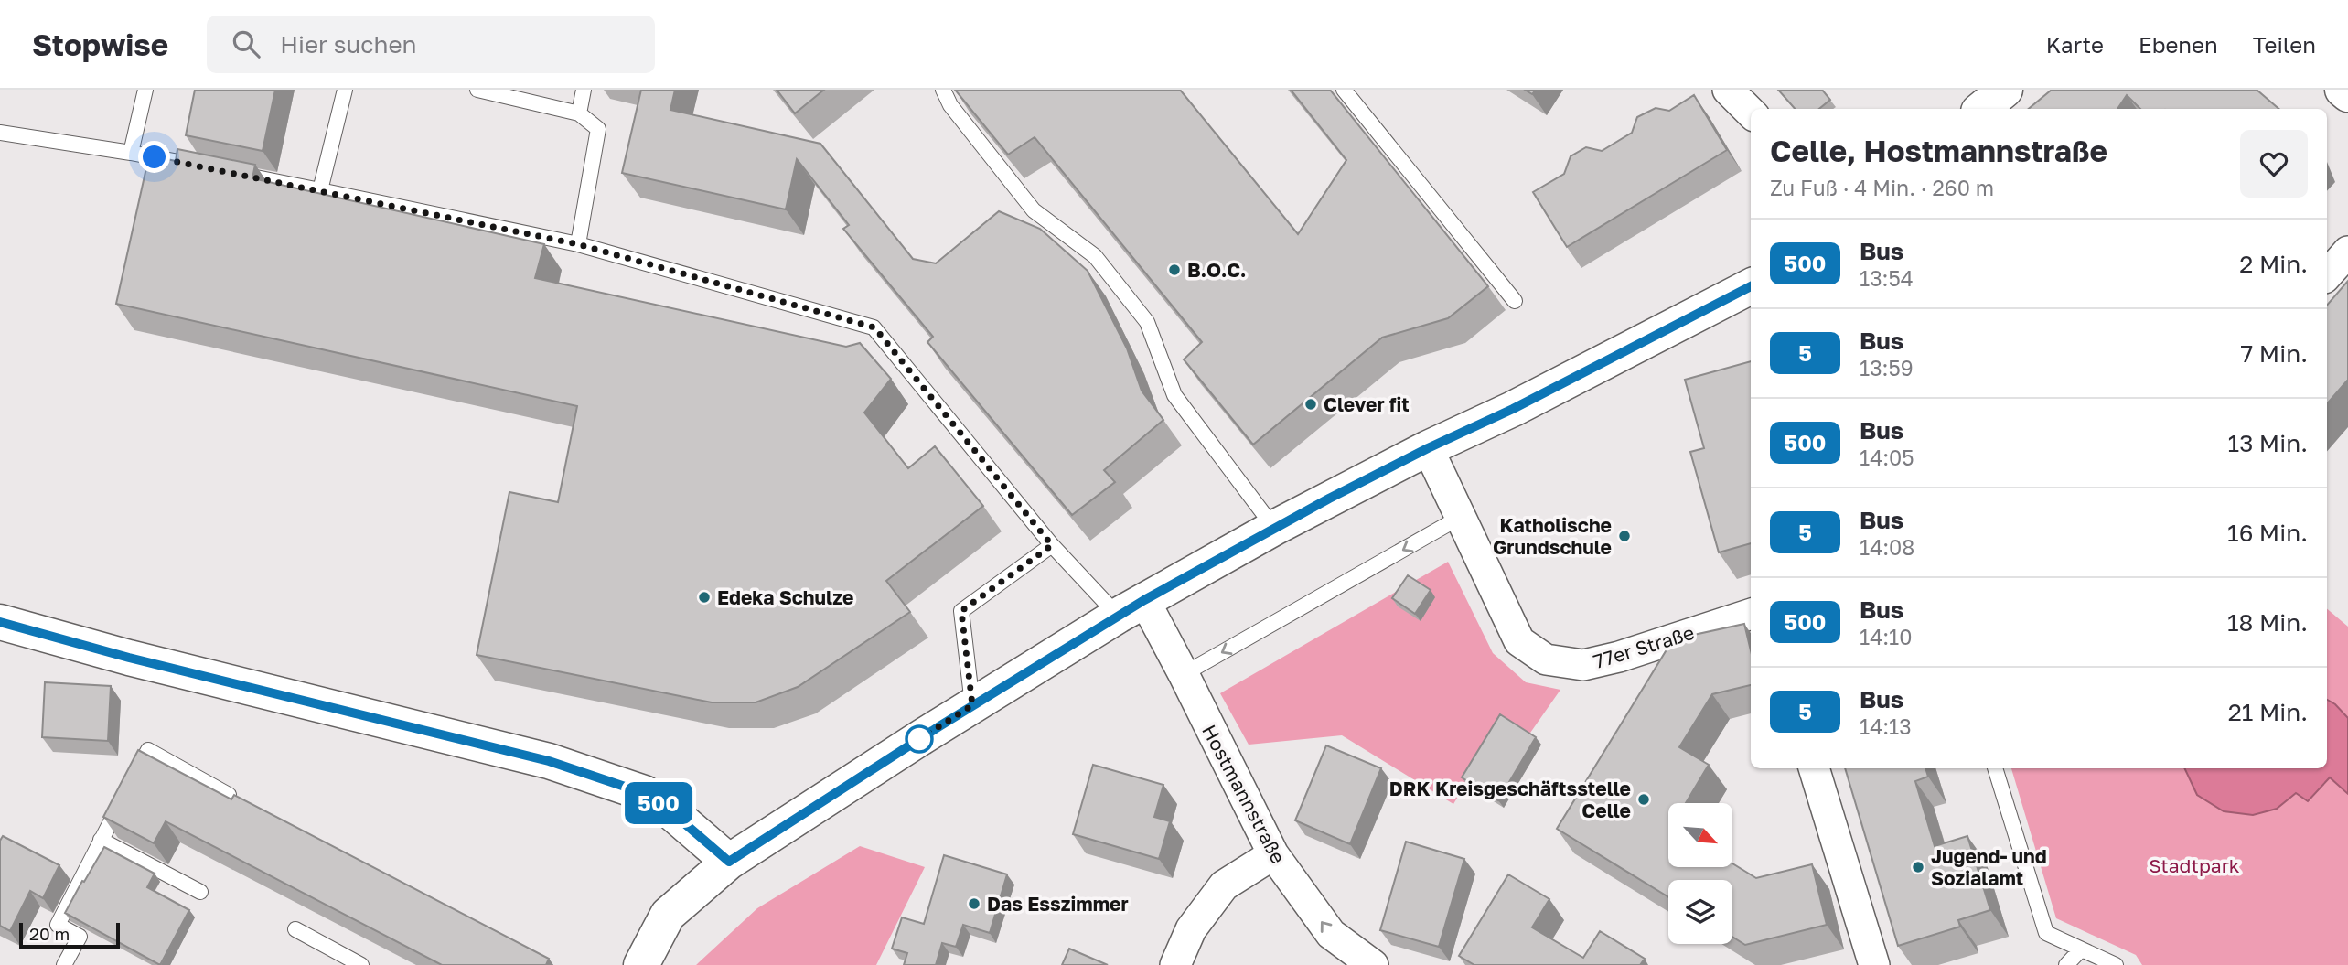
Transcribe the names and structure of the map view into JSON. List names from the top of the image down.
{
  "streets": {
    "street": ["77er Straße", "Hostmannstraße"]
  },
  "parks": ["Stadtpark"],
  "places": [
    "B.O.C.",
    "Clever fit",
    "Katholische Grundschule",
    "Edeka Schulze",
    "DRK Kreisgeschäftsstelle Celle",
    "Jugend- und Sozialamt",
    "Das Esszimmer"
  ],
  "lines": ["bus line 500"],
  "scale_bar": "20 m",
  "north": "bottom right",
  "page": {
    "header": "Stopwise",
    "search": "Hier suchen",
    "nav": ["Karte", "Ebenen", "Teilen"],
    "on_map": "500",
    "heading": ["Celle, Hostmannstraße", "Zu Fuß · 4 Min. · 260 m"],
    "list": [
      {
        "mark": "500",
        "name": "Bus",
        "note": "13:54",
        "value": "2 Min."
      },
      {
        "mark": "5",
        "name": "Bus",
        "note": "13:59",
        "value": "7 Min."
      },
      {
        "mark": "500",
        "name": "Bus",
        "note": "14:05",
        "value": "13 Min."
      },
      {
        "mark": "5",
        "name": "Bus",
        "note": "14:08",
        "value": "16 Min."
      },
      {
        "mark": "500",
        "name": "Bus",
        "note": "14:10",
        "value": "18 Min."
      },
      {
        "mark": "5",
        "name": "Bus",
        "note": "14:13",
        "value": "21 Min."
      }
    ],
    "scale": "20 m"
  }
}
